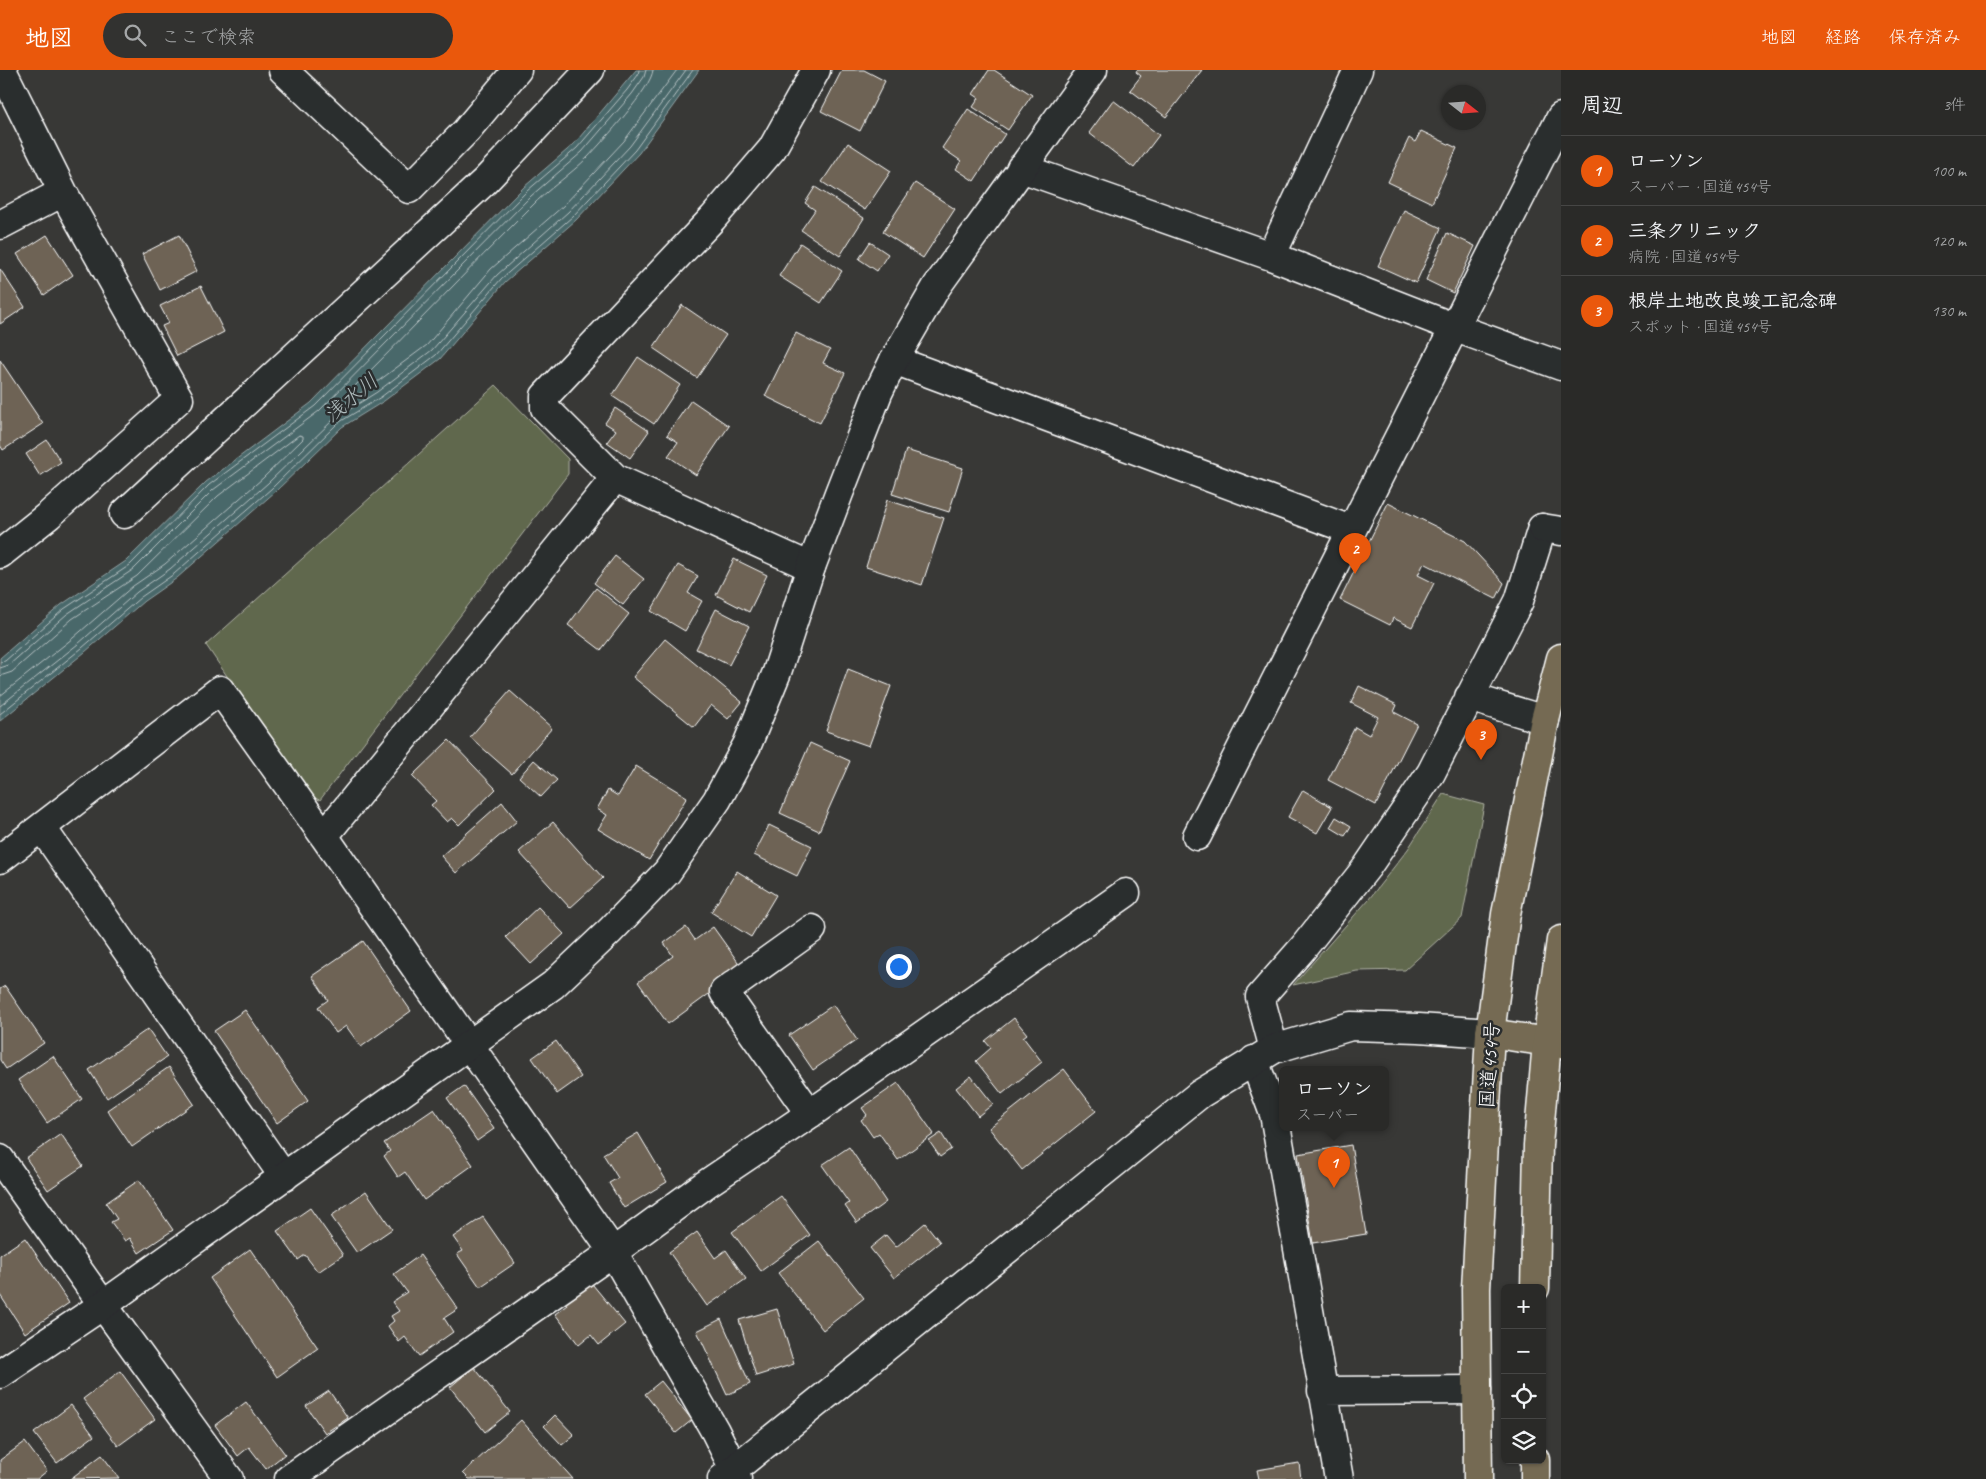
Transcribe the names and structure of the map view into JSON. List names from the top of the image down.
{
  "streets": {
    "main road": ["国道454号"]
  },
  "water": ["浅水川"],
  "north": "right",
  "page": {
    "header": "地図",
    "search": "ここで検索",
    "nav": ["地図", "経路", "保存済み"],
    "heading": ["周辺", "3件"],
    "list": [
      {
        "mark": "1",
        "name": "ローソン",
        "note": "スーパー · 国道454号",
        "value": "100 m"
      },
      {
        "mark": "2",
        "name": "三条クリニック",
        "note": "病院 · 国道454号",
        "value": "120 m"
      },
      {
        "mark": "3",
        "name": "根岸土地改良竣工記念碑",
        "note": "スポット · 国道454号",
        "value": "130 m"
      }
    ],
    "pins": ["2", "3", "1"],
    "popup": ["ローソン", "スーパー"],
    "map_buttons": ["+", "−"]
  }
}
